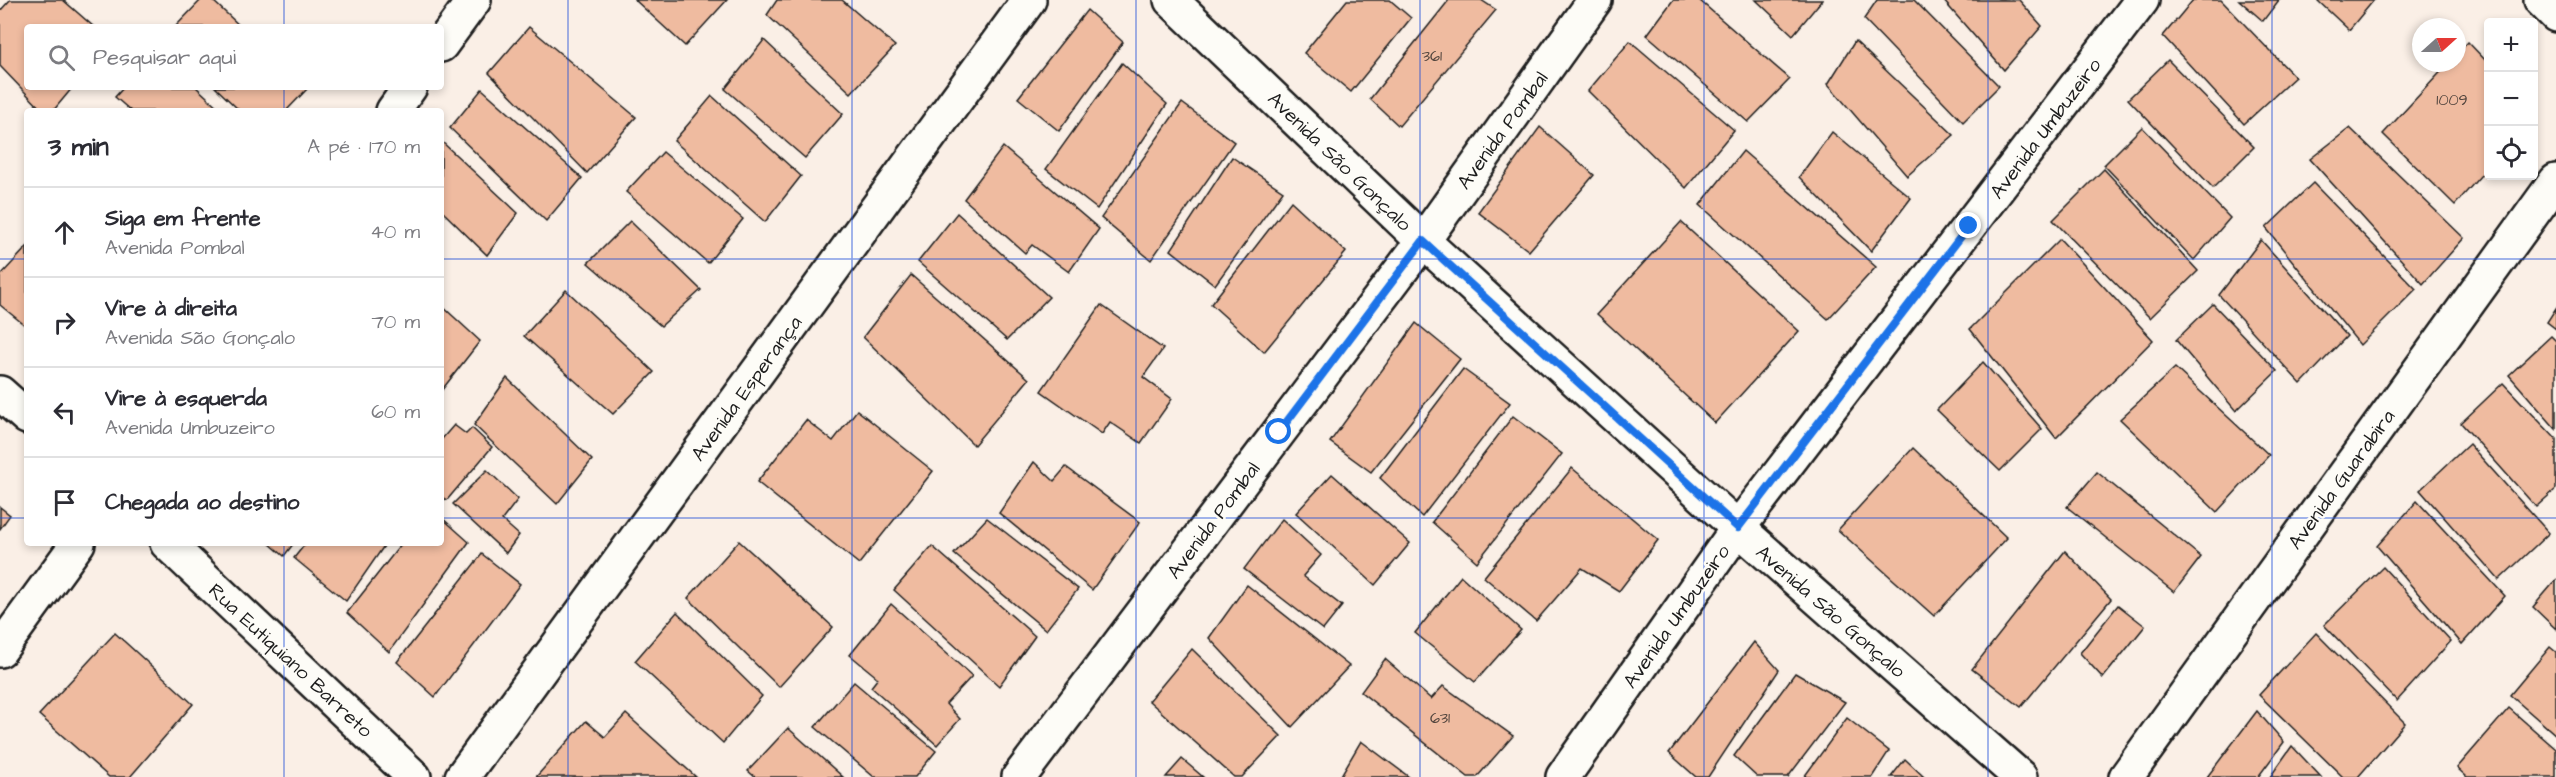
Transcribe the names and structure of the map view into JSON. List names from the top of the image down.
{
  "streets": {
    "street": [
      "Avenida Umbuzeiro",
      "Avenida Pombal",
      "Avenida São Gonçalo",
      "Avenida Esperança",
      "Avenida Guarabira",
      "Rua Eutiquiano Barreto"
    ]
  },
  "crossings": [
    ["Avenida Umbuzeiro", "Avenida São Gonçalo"],
    ["Avenida Pombal", "Avenida São Gonçalo"]
  ],
  "house_numbers": ["361", "1009", "631"],
  "north": "right",
  "page": {
    "map_buttons": ["+", "−"],
    "search": "Pesquisar aqui",
    "heading": ["3 min", "A pé · 170 m"],
    "list": [
      ["Siga em frente", "Avenida Pombal", "40 m"],
      ["Vire à direita", "Avenida São Gonçalo", "70 m"],
      ["Vire à esquerda", "Avenida Umbuzeiro", "60 m"],
      "Chegada ao destino"
    ]
  }
}
